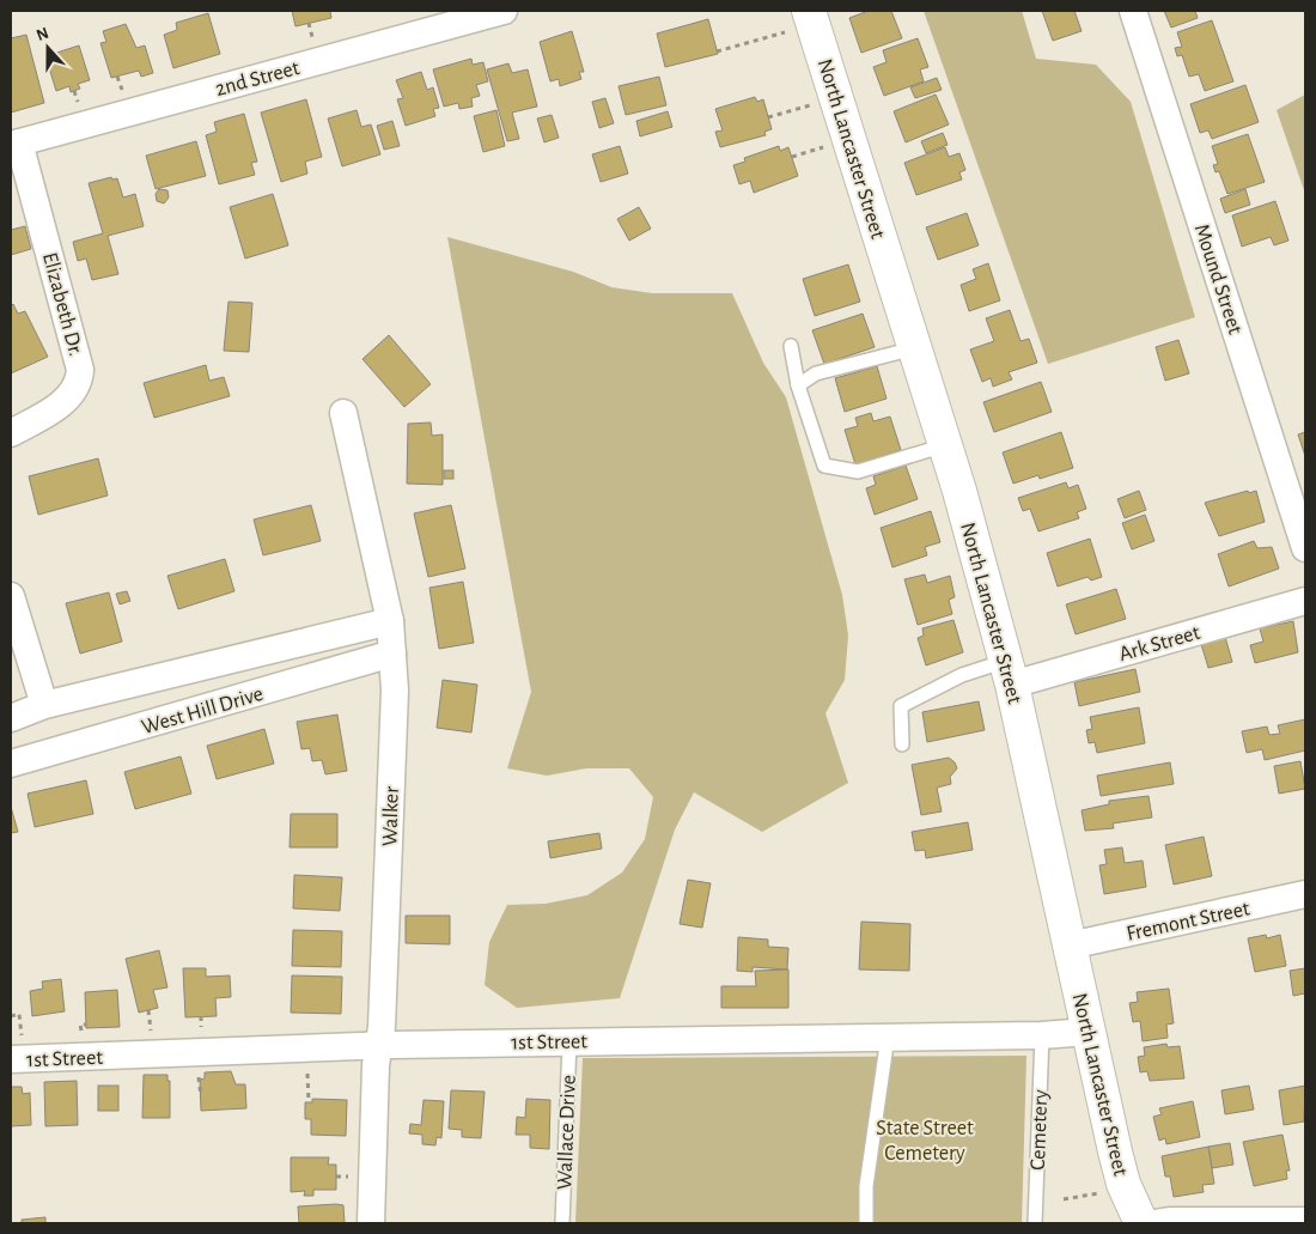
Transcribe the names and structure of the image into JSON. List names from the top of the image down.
{
  "streets": {
    "main road": ["North Lancaster Street"],
    "street": [
      "2nd Street",
      "Mound Street",
      "Elizabeth Dr.",
      "Ark Street",
      "West Hill Drive",
      "Walker",
      "Fremont Street",
      "1st Street"
    ],
    "lane": ["Cemetery", "Wallace Drive"]
  },
  "crossings": [
    ["2nd Street", "Elizabeth Dr."],
    ["North Lancaster Street", "Ark Street"],
    ["North Lancaster Street", "Fremont Street"],
    ["North Lancaster Street", "1st Street"],
    ["West Hill Drive", "Walker"],
    ["Walker", "1st Street"],
    ["1st Street", "Cemetery"],
    ["1st Street", "Wallace Drive"]
  ],
  "parks": ["State Street Cemetery"],
  "north": "top"
}
